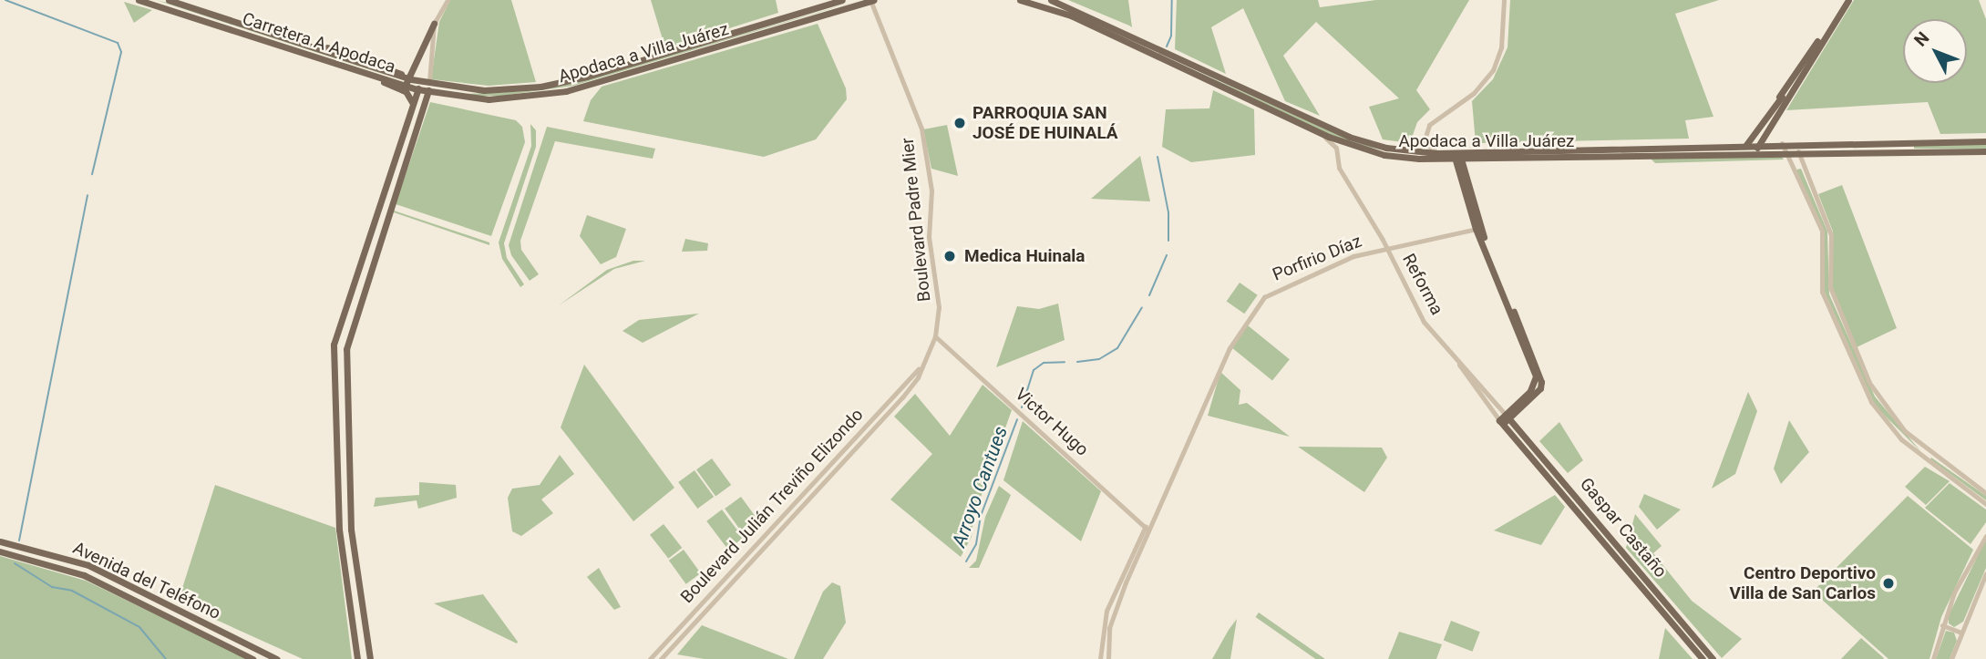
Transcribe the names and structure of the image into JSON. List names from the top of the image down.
{
  "streets": {
    "main road": [
      "Carretera A Apodaca",
      "Apodaca a Villa Juárez",
      "Gaspar Castaño",
      "Avenida del Teléfono"
    ],
    "street": [
      "Boulevard Padre Mier",
      "Porfirio Díaz",
      "Reforma",
      "Victor Hugo",
      "Boulevard Julián Treviño Elizondo"
    ]
  },
  "crossings": [
    ["Carretera A Apodaca", "Apodaca a Villa Juárez"],
    ["Apodaca a Villa Juárez", "Boulevard Padre Mier"],
    ["Apodaca a Villa Juárez", "Reforma"],
    ["Boulevard Padre Mier", "Victor Hugo"],
    ["Boulevard Padre Mier", "Boulevard Julián Treviño Elizondo"],
    ["Porfirio Díaz", "Reforma"],
    ["Porfirio Díaz", "Victor Hugo"],
    ["Reforma", "Gaspar Castaño"]
  ],
  "water": ["Arroyo Cantues"],
  "places": ["PARROQUIA SAN JOSÉ DE HUINALÁ", "Medica Huinala", "Centro Deportivo Villa de San Carlos"],
  "north": "top left"
}
